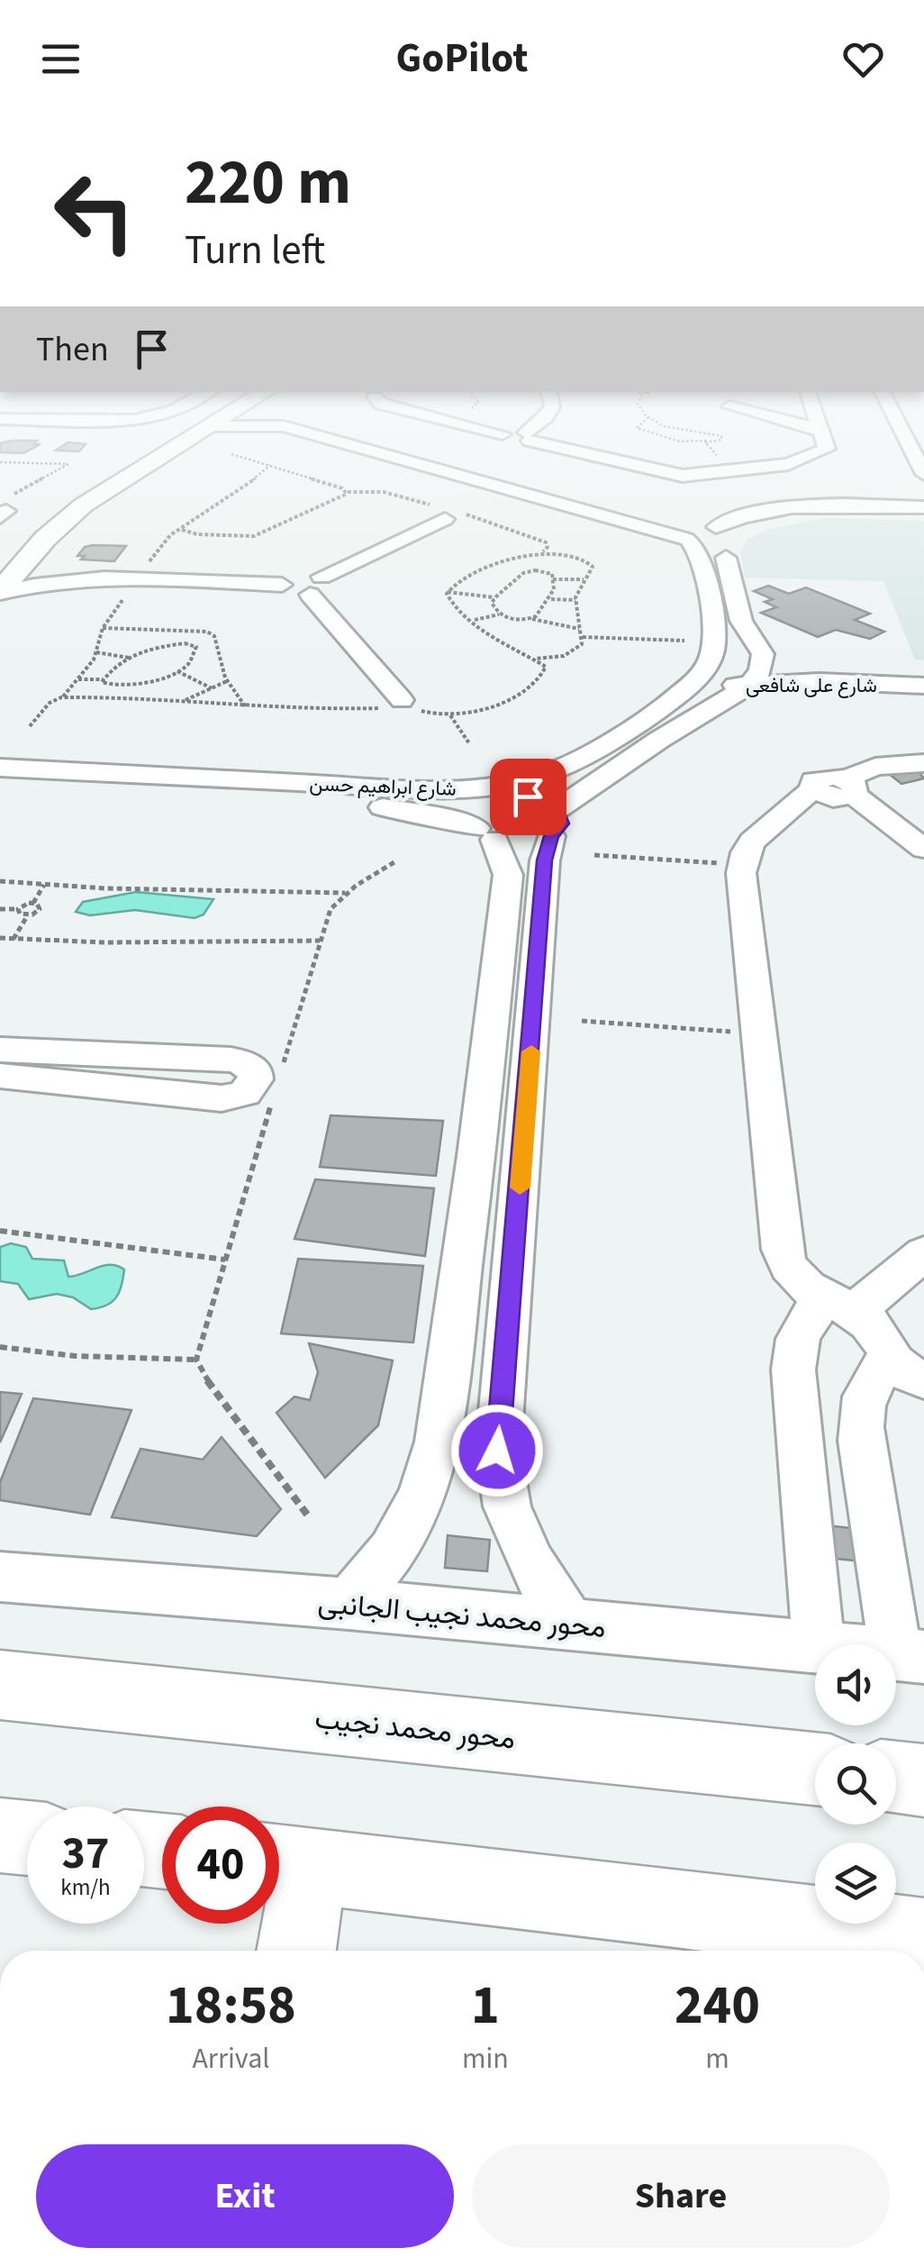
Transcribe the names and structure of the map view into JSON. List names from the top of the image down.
{
  "streets": {
    "main road": ["محور محمد نجيب"],
    "street": ["شارع على شافعى", "شارع ابراهيم حسن", "محور محمد نجيب الجانبى"]
  },
  "crossings": [
    ["شارع على شافعى", "شارع ابراهيم حسن"]
  ],
  "page": {
    "header": "GoPilot",
    "turn": ["220 m", "Turn left"],
    "then": "Then",
    "speed": "37 km/h",
    "limit": "40",
    "eta": [
      "18:58",
      "Arrival",
      "1",
      "min",
      "240",
      "m"
    ],
    "buttons": ["Exit", "Share"]
  }
}
